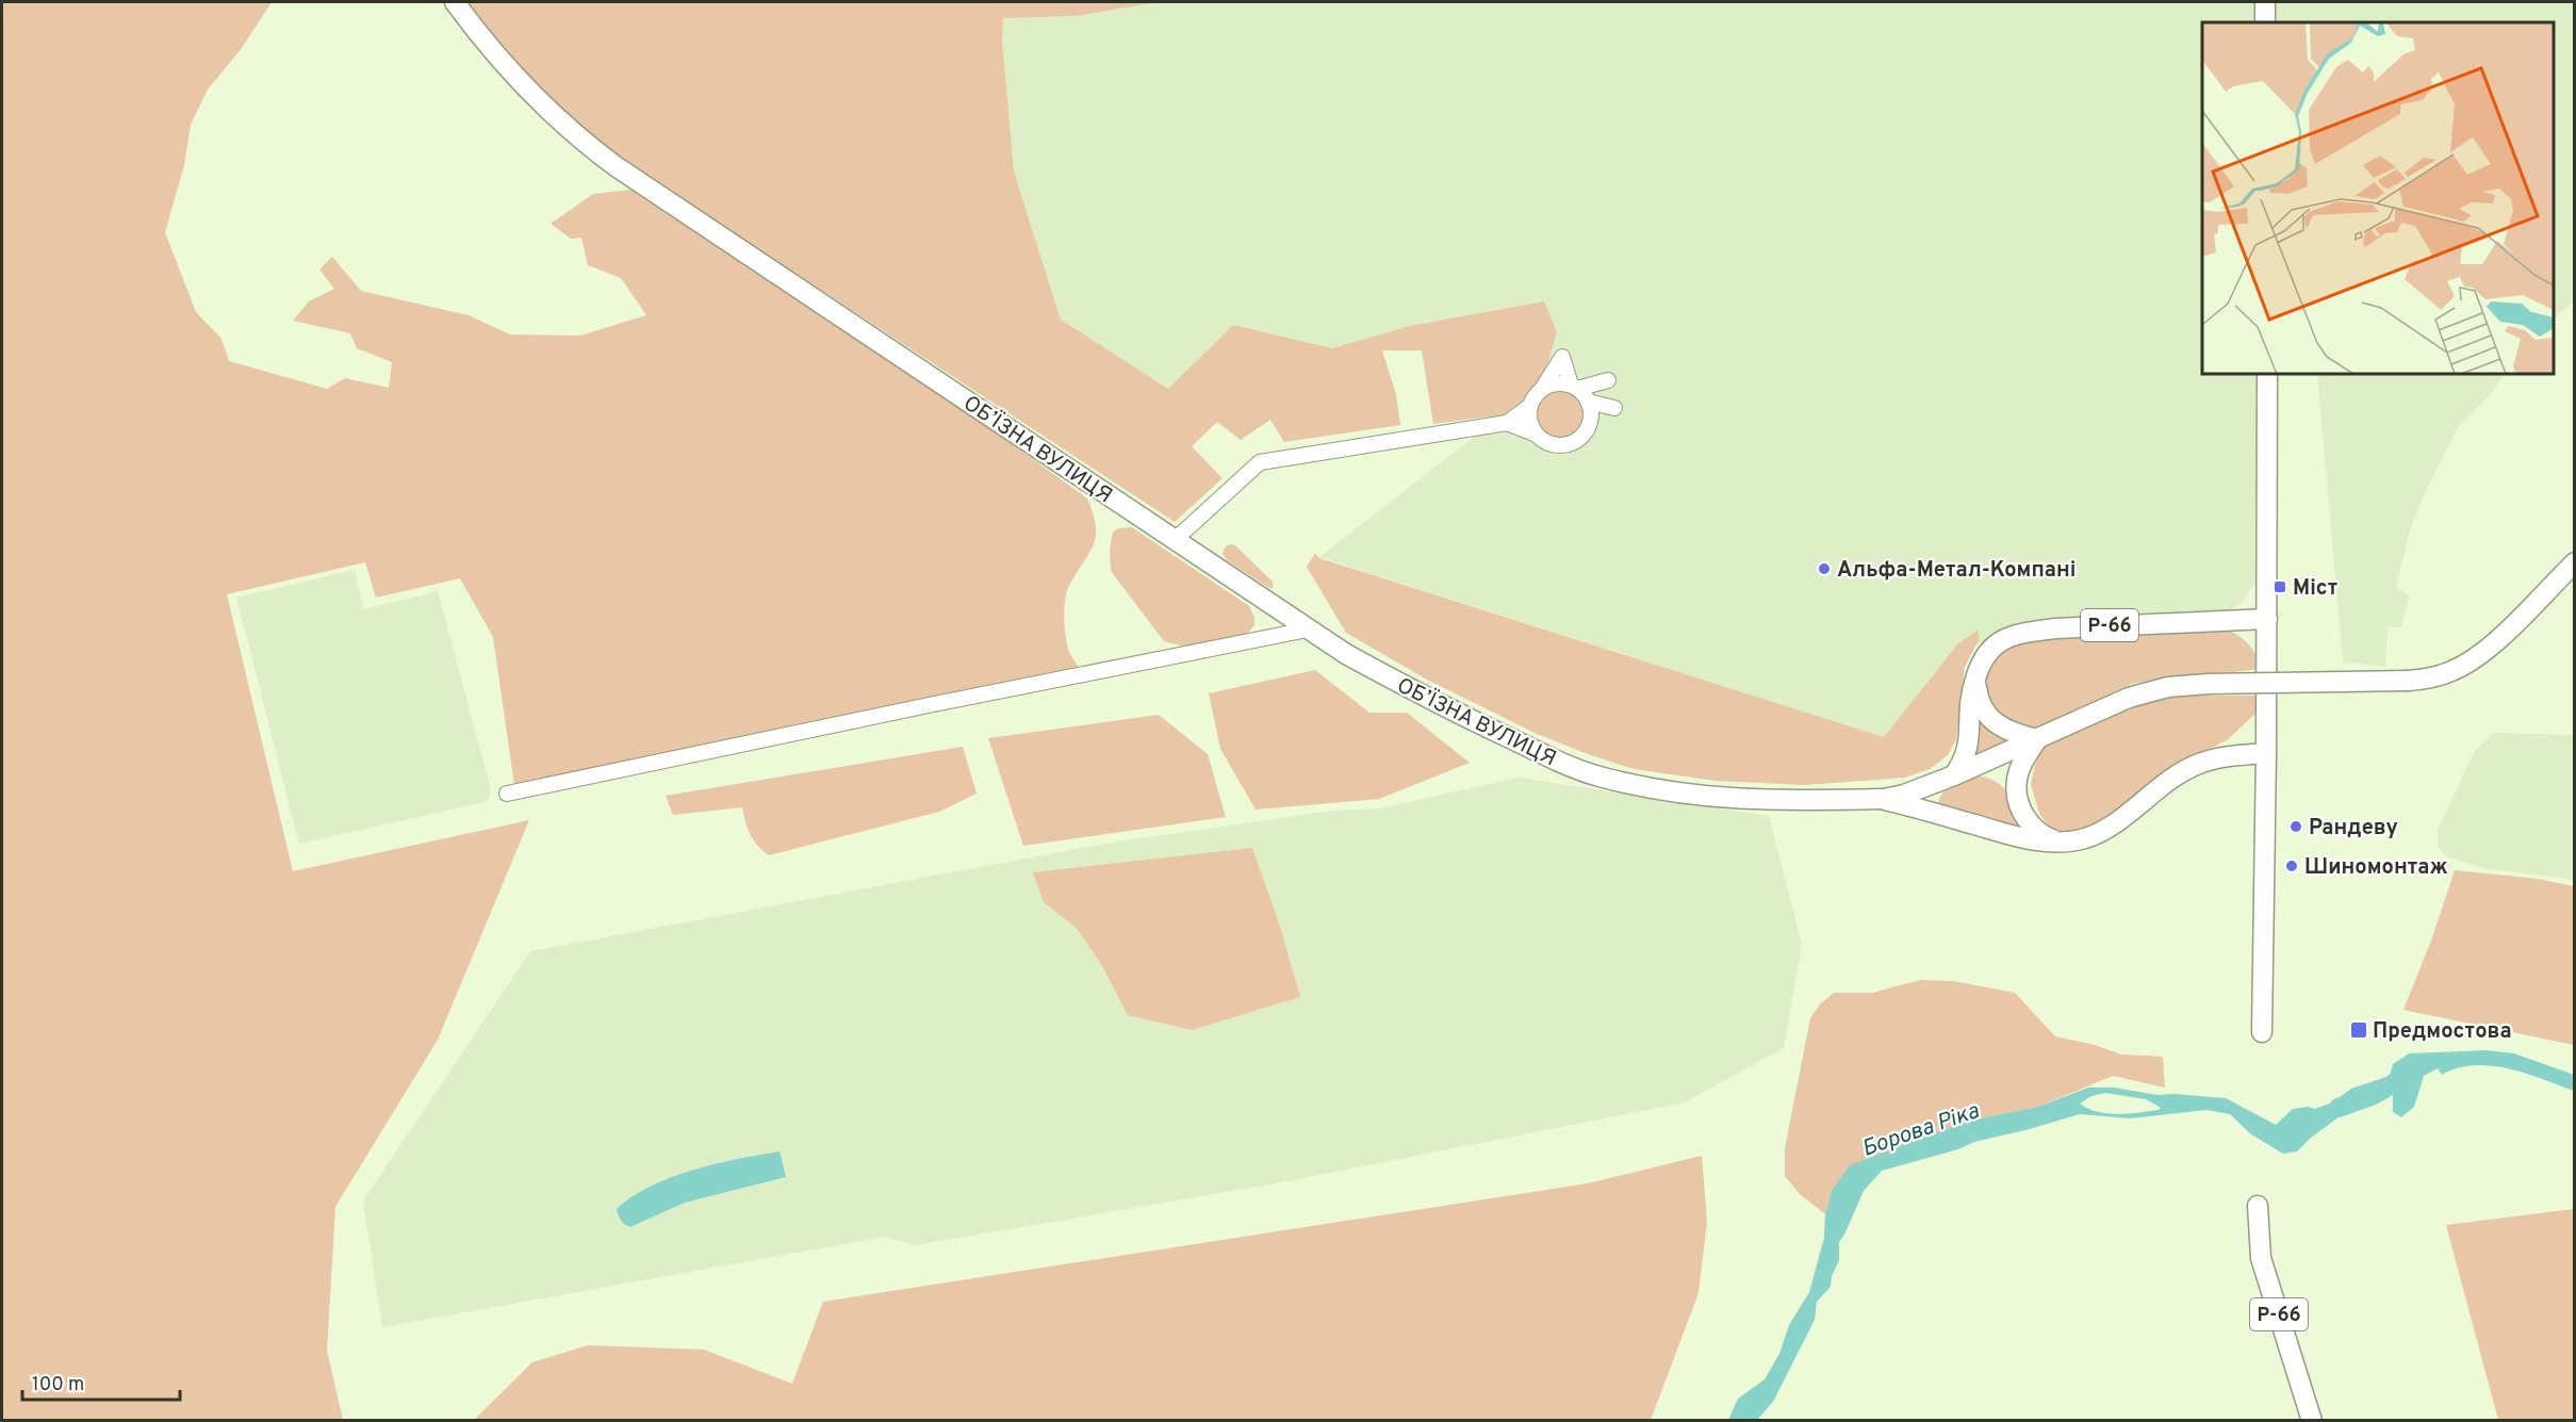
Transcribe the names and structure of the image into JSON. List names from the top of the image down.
{
  "streets": {
    "main road": ["ОБ’ЇЗНА ВУЛИЦЯ", "Р-66"]
  },
  "water": ["Борова Ріка"],
  "places": {
    "other": ["Альфа-Метал-Компані", "Рандеву", "Шиномонтаж"],
    "transit": ["Міст", "Предмостова"]
  },
  "scale_bar": "100 m"
}
